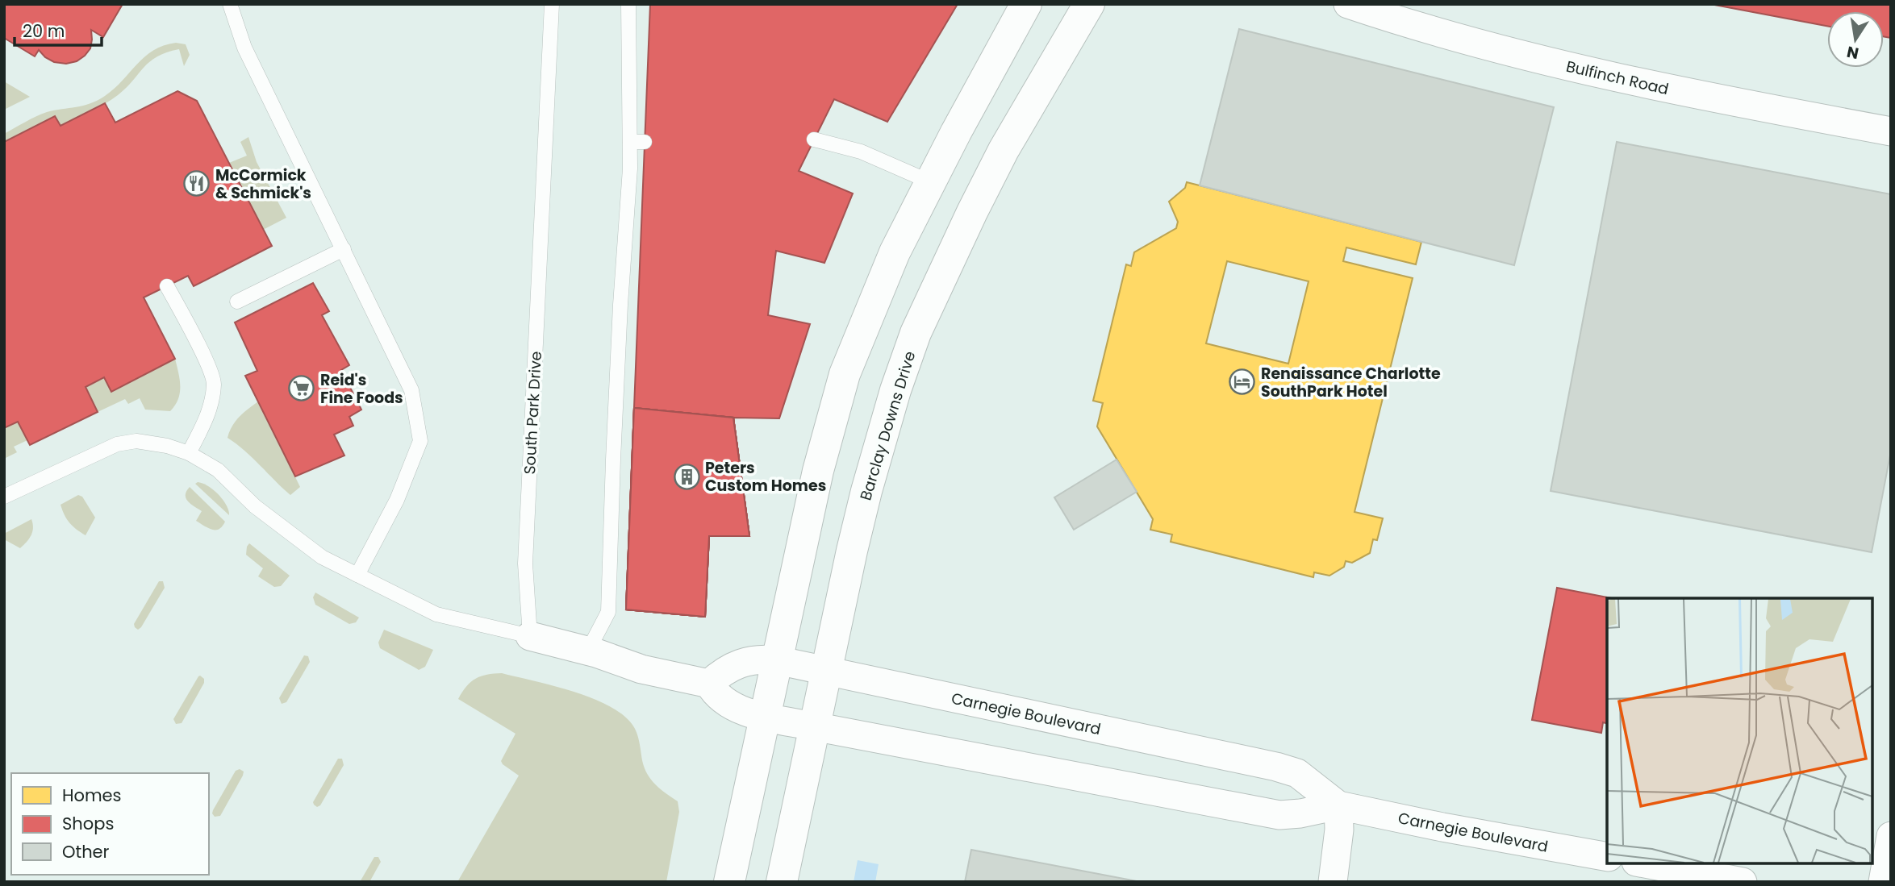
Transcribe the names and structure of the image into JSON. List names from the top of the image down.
{
  "streets": {
    "street": ["Bulfinch Road", "Barclay Downs Drive", "Carnegie Boulevard"],
    "lane": ["South Park Drive"]
  },
  "crossings": [
    ["Barclay Downs Drive", "Carnegie Boulevard"]
  ],
  "places": {
    "restaurant": ["McCormick & Schmick's"],
    "hotel": ["Renaissance Charlotte SouthPark Hotel"],
    "supermarket": ["Reid's Fine Foods"],
    "building": ["Peters Custom Homes"]
  },
  "legend": ["Homes", "Shops", "Other"],
  "scale_bar": "20 m",
  "north": "bottom"
}
